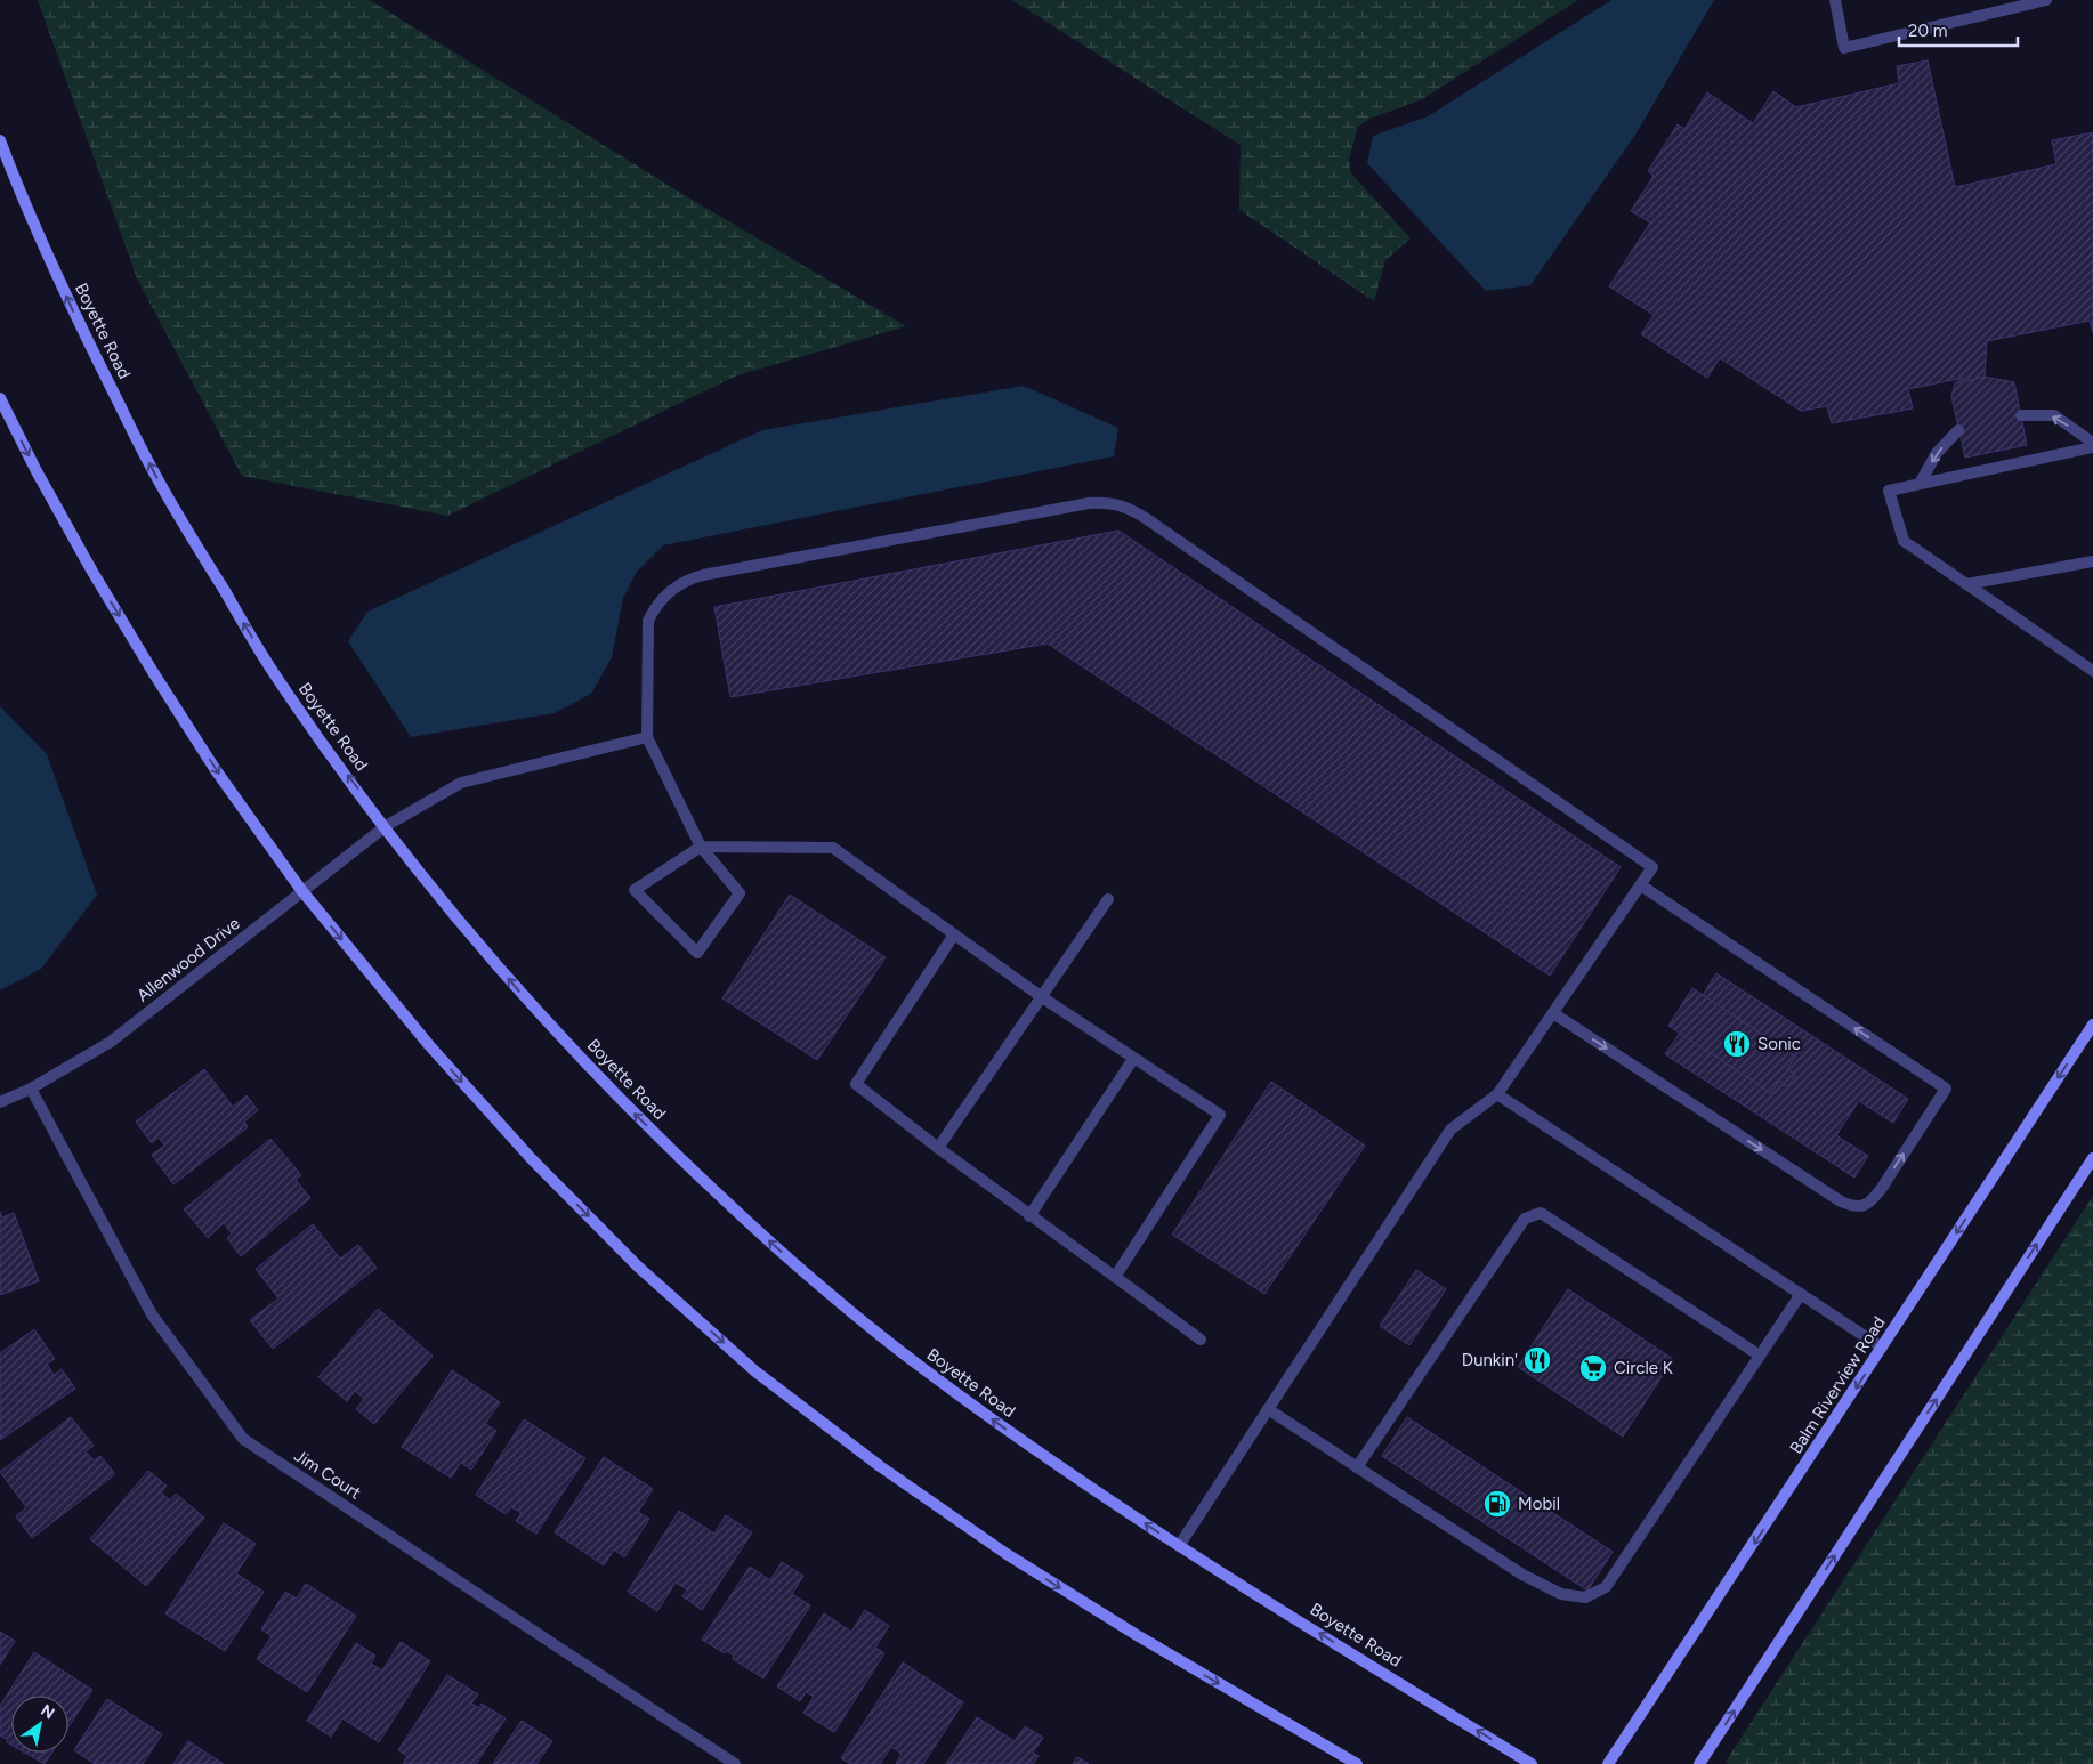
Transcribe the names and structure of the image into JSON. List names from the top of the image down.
{
  "streets": {
    "main road": ["Boyette Road", "Balm Riverview Road"],
    "street": ["Allenwood Drive", "Jim Court"]
  },
  "crossings": [
    ["Boyette Road", "Allenwood Drive"],
    ["Allenwood Drive", "Jim Court"]
  ],
  "one_way": ["Boyette Road"],
  "places": {
    "restaurant": ["Sonic", "Dunkin'"],
    "supermarket": ["Circle K"],
    "fuel station": ["Mobil"]
  },
  "scale_bar": "20 m",
  "north": "top right"
}
